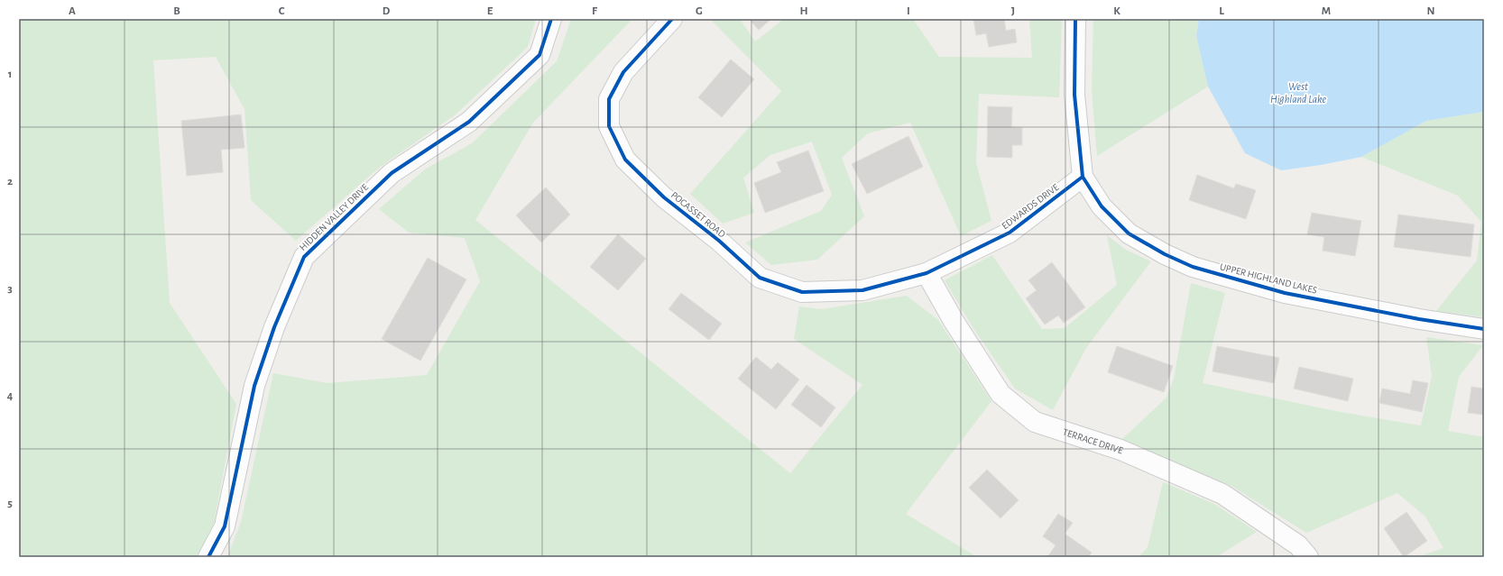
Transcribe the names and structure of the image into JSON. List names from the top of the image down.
{
  "streets": {
    "street": [
      "EDWARDS DRIVE",
      "POCASSET ROAD",
      "HIDDEN VALLEY DRIVE",
      "UPPER HIGHLAND LAKES",
      "TERRACE DRIVE"
    ]
  },
  "crossings": [
    ["EDWARDS DRIVE", "POCASSET ROAD"],
    ["EDWARDS DRIVE", "UPPER HIGHLAND LAKES"],
    ["EDWARDS DRIVE", "TERRACE DRIVE"],
    ["POCASSET ROAD", "TERRACE DRIVE"]
  ],
  "water": ["West Highland Lake"],
  "grid": {
    "columns": [
      "A",
      "B",
      "C",
      "D",
      "E",
      "F",
      "G",
      "H",
      "I",
      "J",
      "K",
      "L",
      "M",
      "N"
    ],
    "rows": [
      "1",
      "2",
      "3",
      "4",
      "5"
    ]
  }
}
